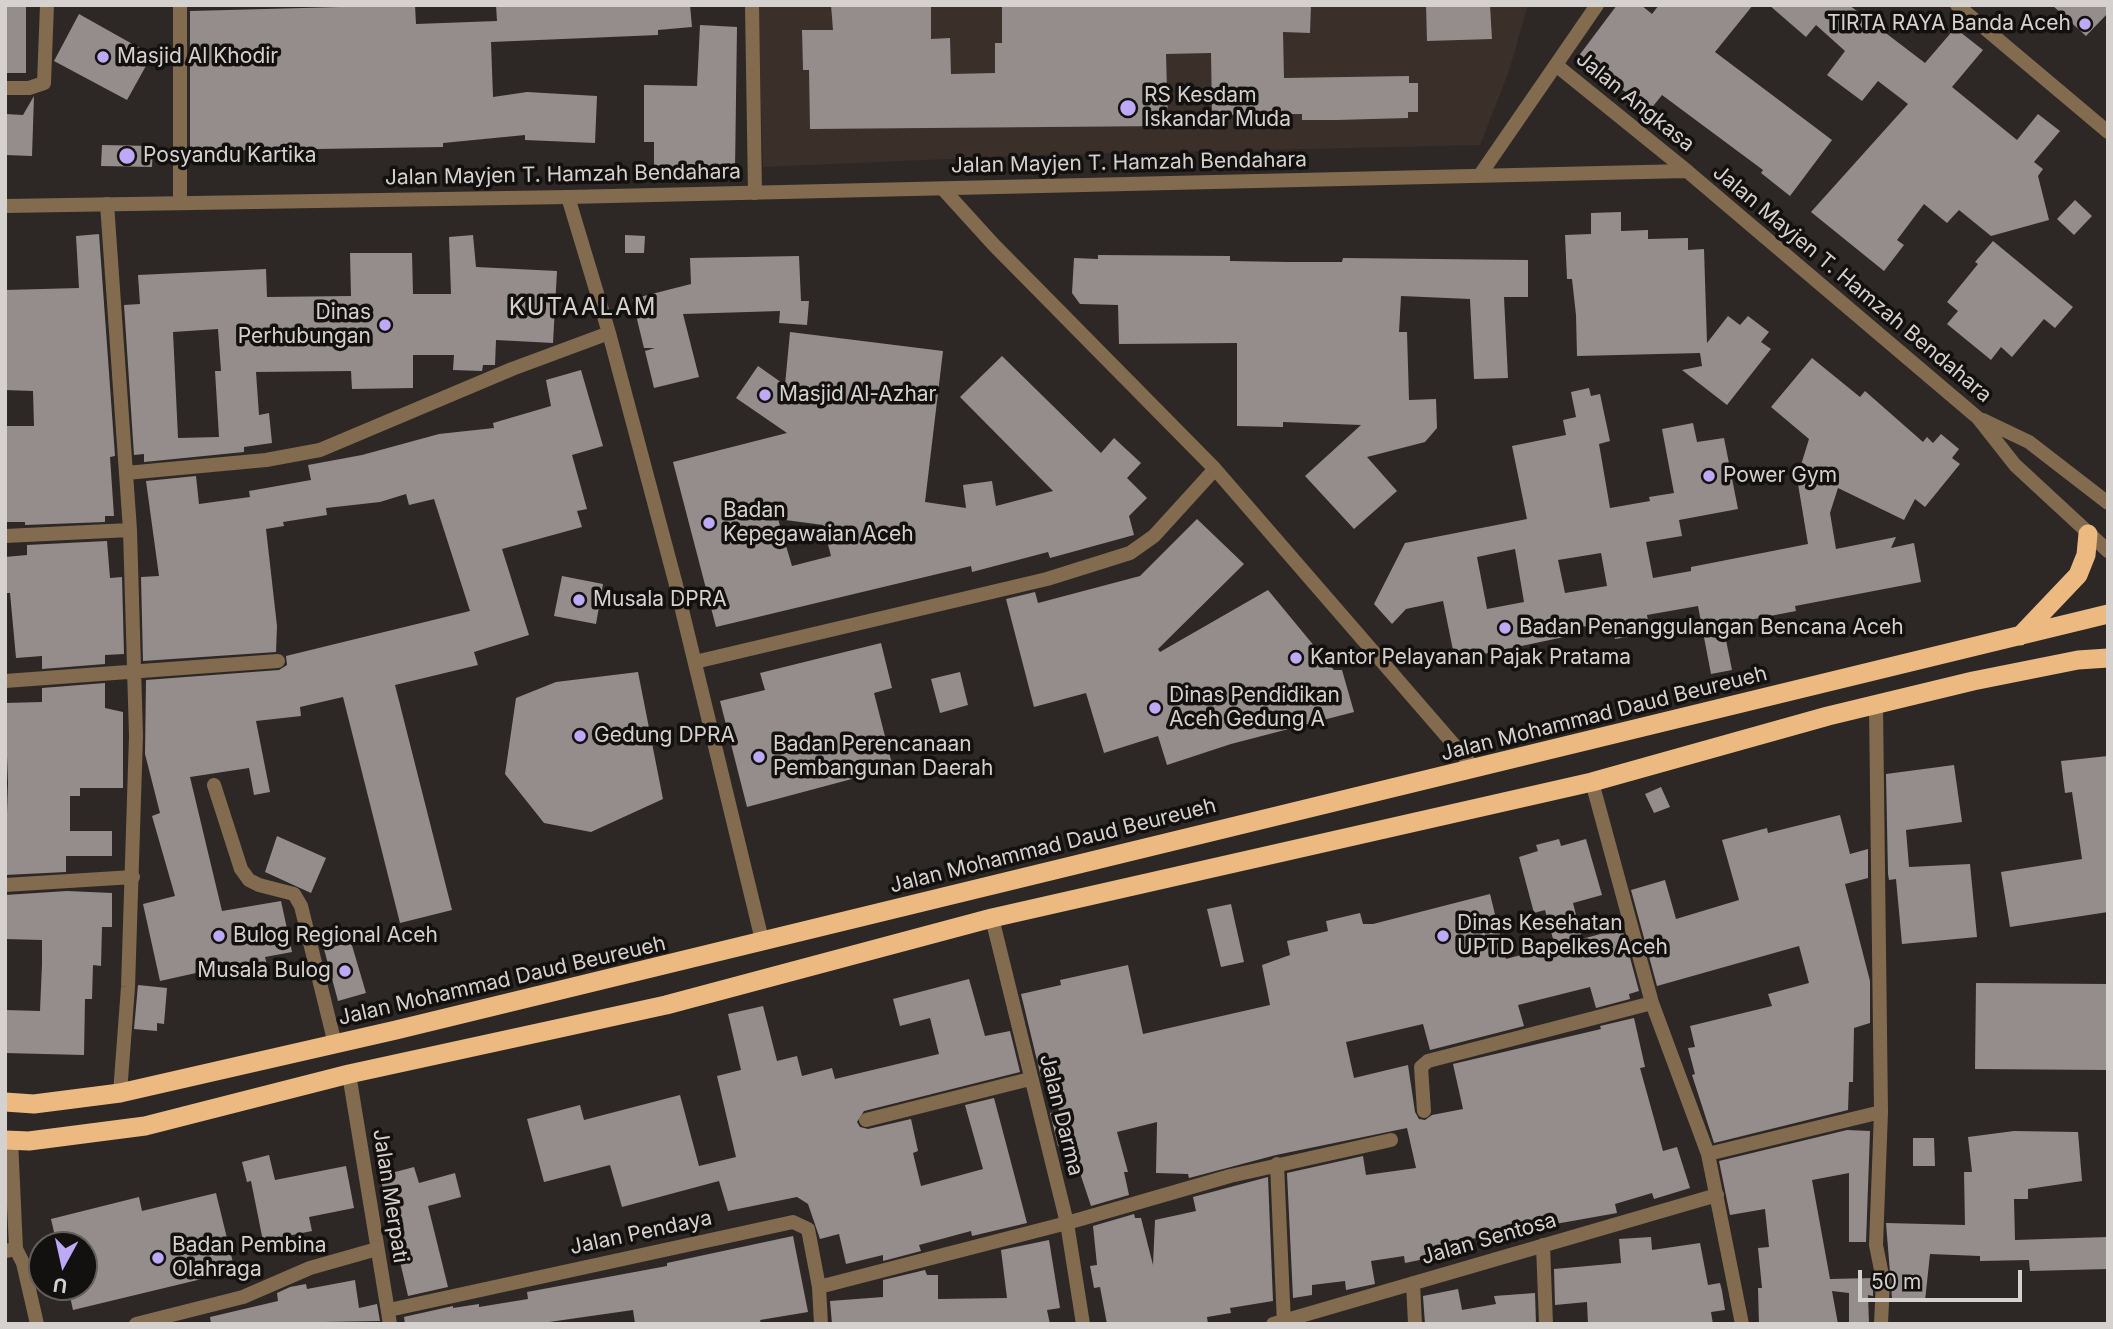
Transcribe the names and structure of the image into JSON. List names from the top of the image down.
{
  "streets": {
    "highway": ["Jalan Mohammad Daud Beureueh"],
    "street": [
      "Jalan Angkasa",
      "Jalan Mayjen T. Hamzah Bendahara",
      "Jalan Darma",
      "Jalan Merpati",
      "Jalan Pendaya",
      "Jalan Sentosa"
    ]
  },
  "crossings": [
    ["Jalan Angkasa", "Jalan Mayjen T. Hamzah Bendahara"],
    ["Jalan Merpati", "Jalan Pendaya"]
  ],
  "districts": ["KUTAALAM"],
  "places": [
    "TIRTA RAYA Banda Aceh",
    "Masjid Al Khodir",
    "RS Kesdam Iskandar Muda",
    "Posyandu Kartika",
    "Dinas Perhubungan",
    "Masjid Al-Azhar",
    "Power Gym",
    "Badan Kepegawaian Aceh",
    "Musala DPRA",
    "Badan Penanggulangan Bencana Aceh",
    "Kantor Pelayanan Pajak Pratama",
    "Dinas Pendidikan Aceh Gedung A",
    "Gedung DPRA",
    "Badan Perencanaan Pembangunan Daerah",
    "Bulog Regional Aceh",
    "Dinas Kesehatan UPTD Bapelkes Aceh",
    "Musala Bulog",
    "Badan Pembina Olahraga"
  ],
  "scale_bar": "50 m",
  "north": "bottom"
}
